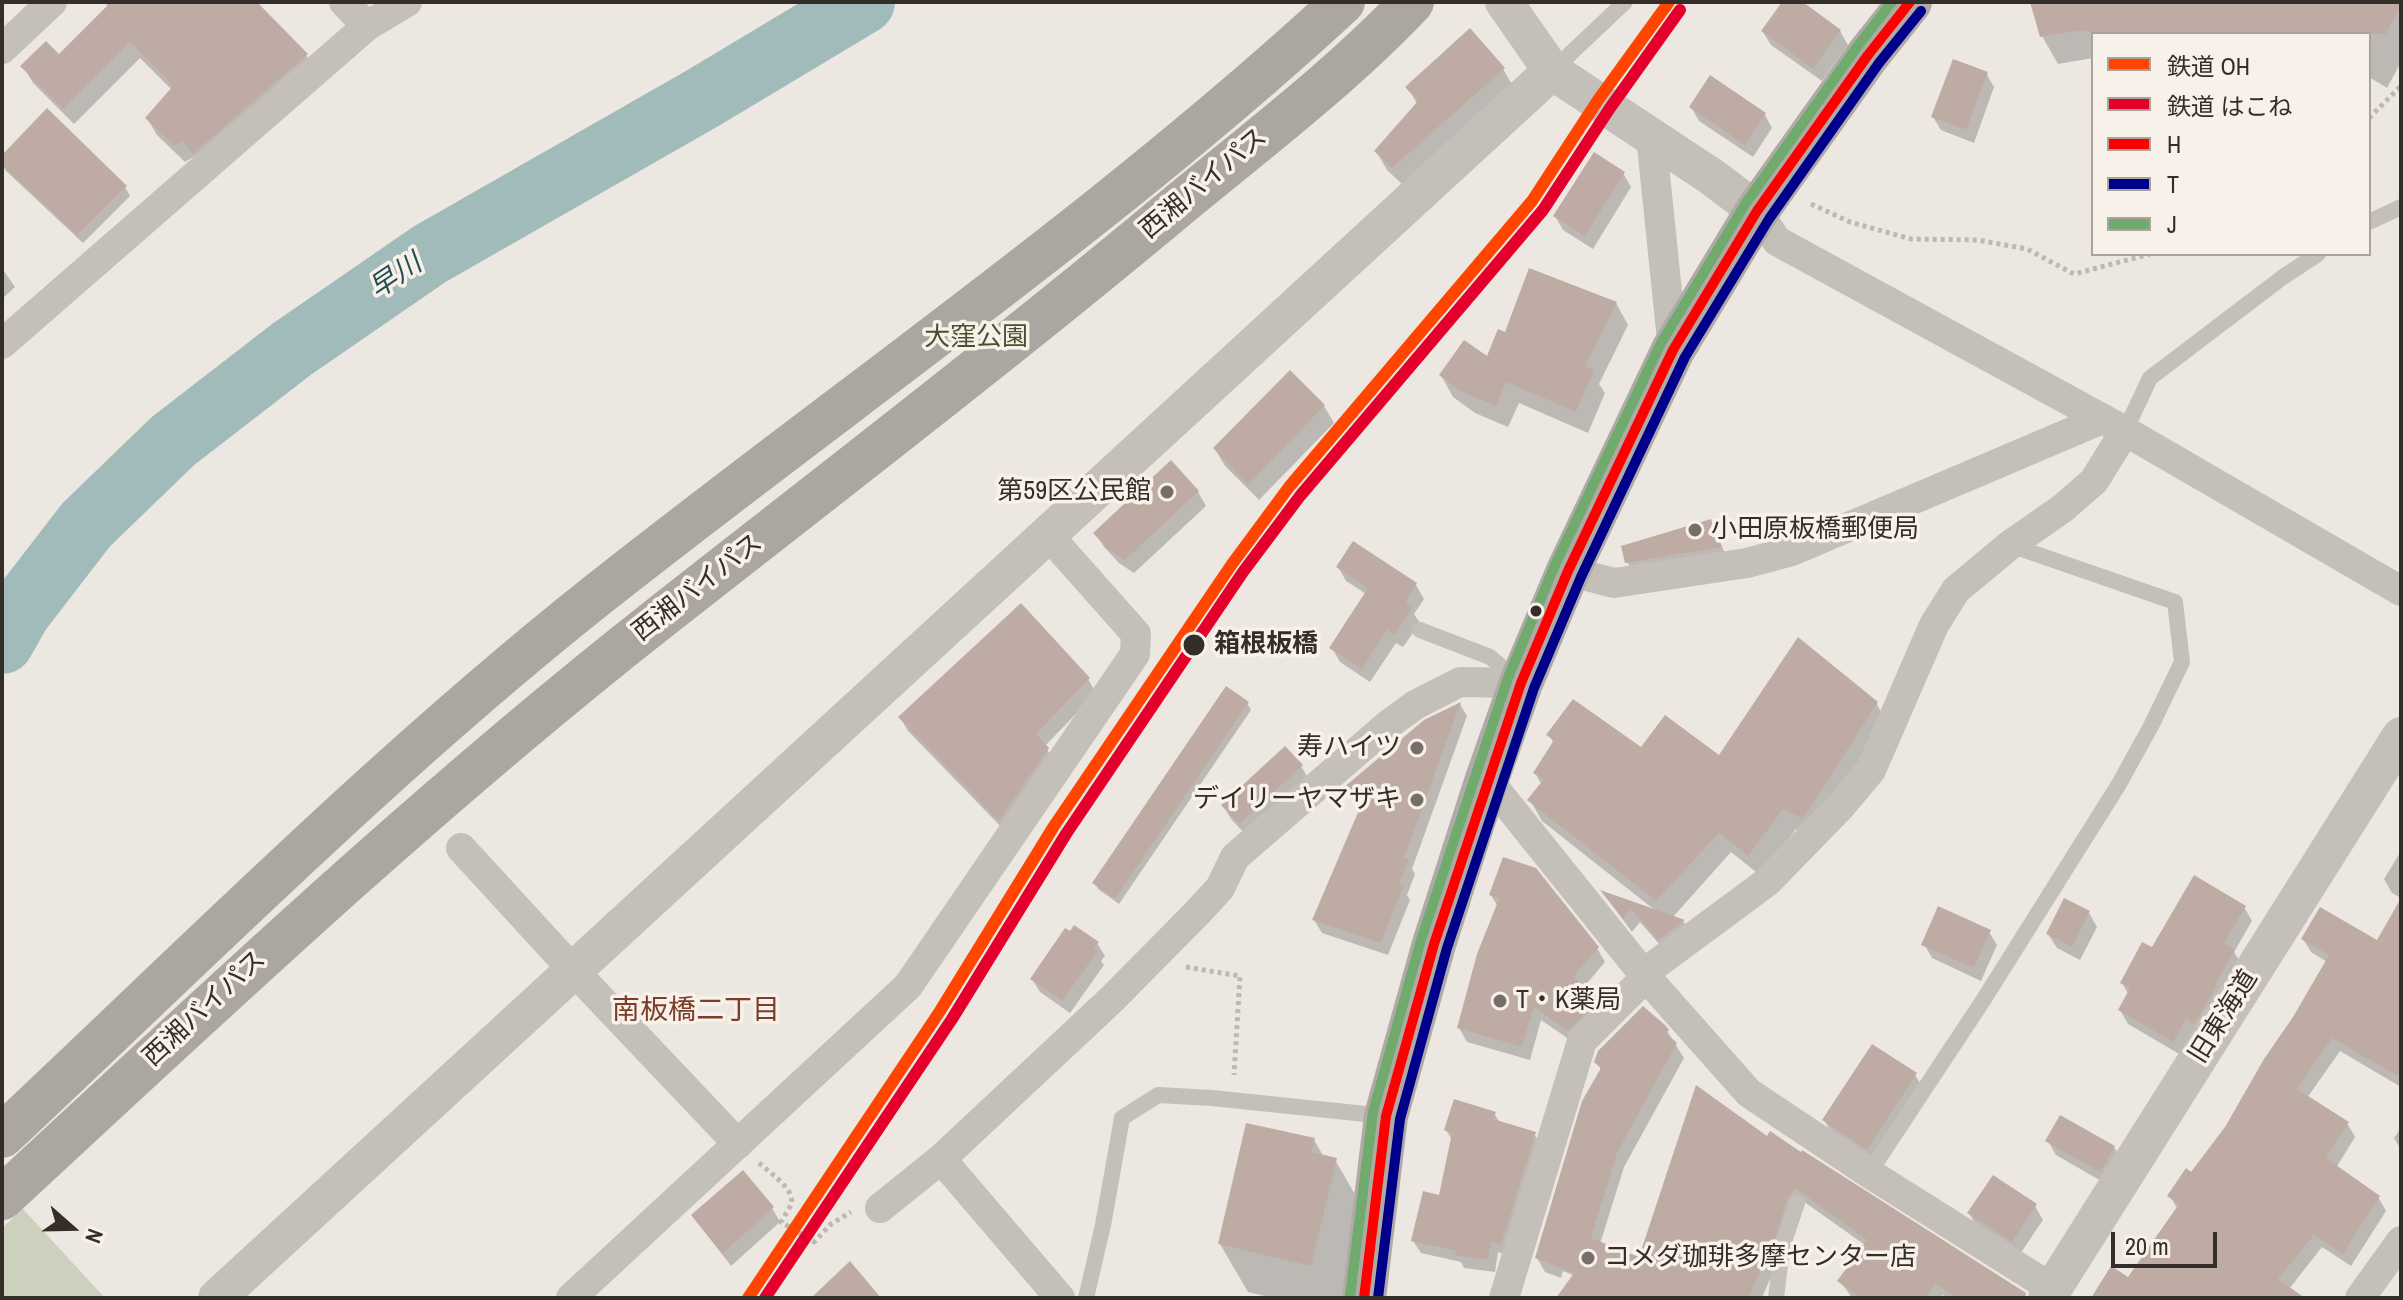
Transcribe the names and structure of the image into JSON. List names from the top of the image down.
{
  "streets": {
    "highway": ["西湘バイパス"],
    "street": ["旧東海道"]
  },
  "districts": ["南板橋二丁目"],
  "water": ["早川"],
  "parks": ["大窪公園"],
  "places": [
    "第59区公民館",
    "小田原板橋郵便局",
    "箱根板橋",
    "寿ハイツ",
    "デイリーヤマザキ",
    "T・K薬局",
    "コメダ珈琲多摩センター店"
  ],
  "lines": [
    "rail line OH",
    "transit line H",
    "transit line J",
    "rail line はこね",
    "transit line T"
  ],
  "legend": [
    "鉄道 OH",
    "鉄道 はこね",
    "H",
    "T",
    "J"
  ],
  "scale_bar": "20 m",
  "north": "right"
}
